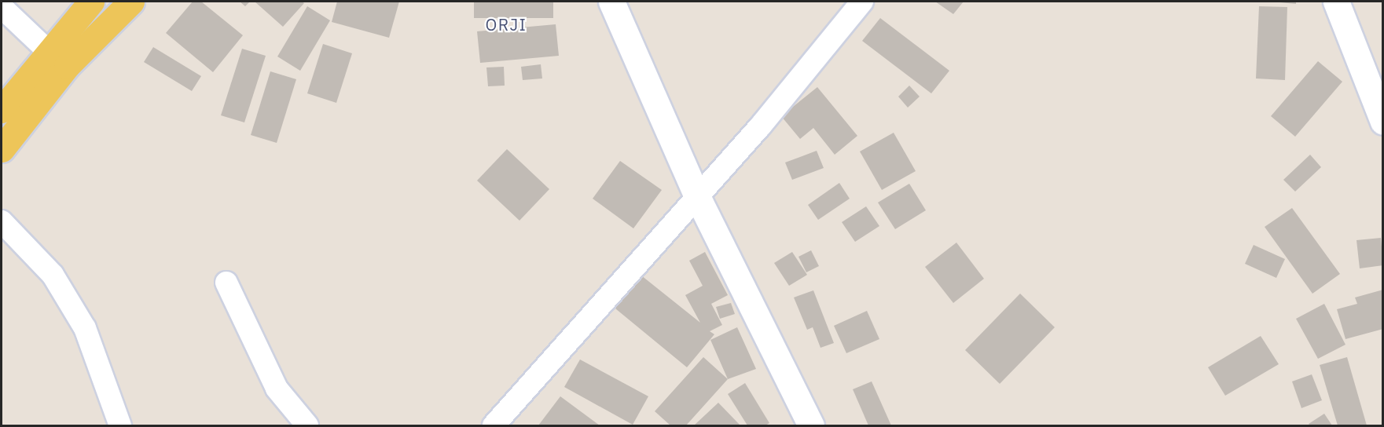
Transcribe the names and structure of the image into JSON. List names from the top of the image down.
{
  "districts": ["ORJI"]
}
